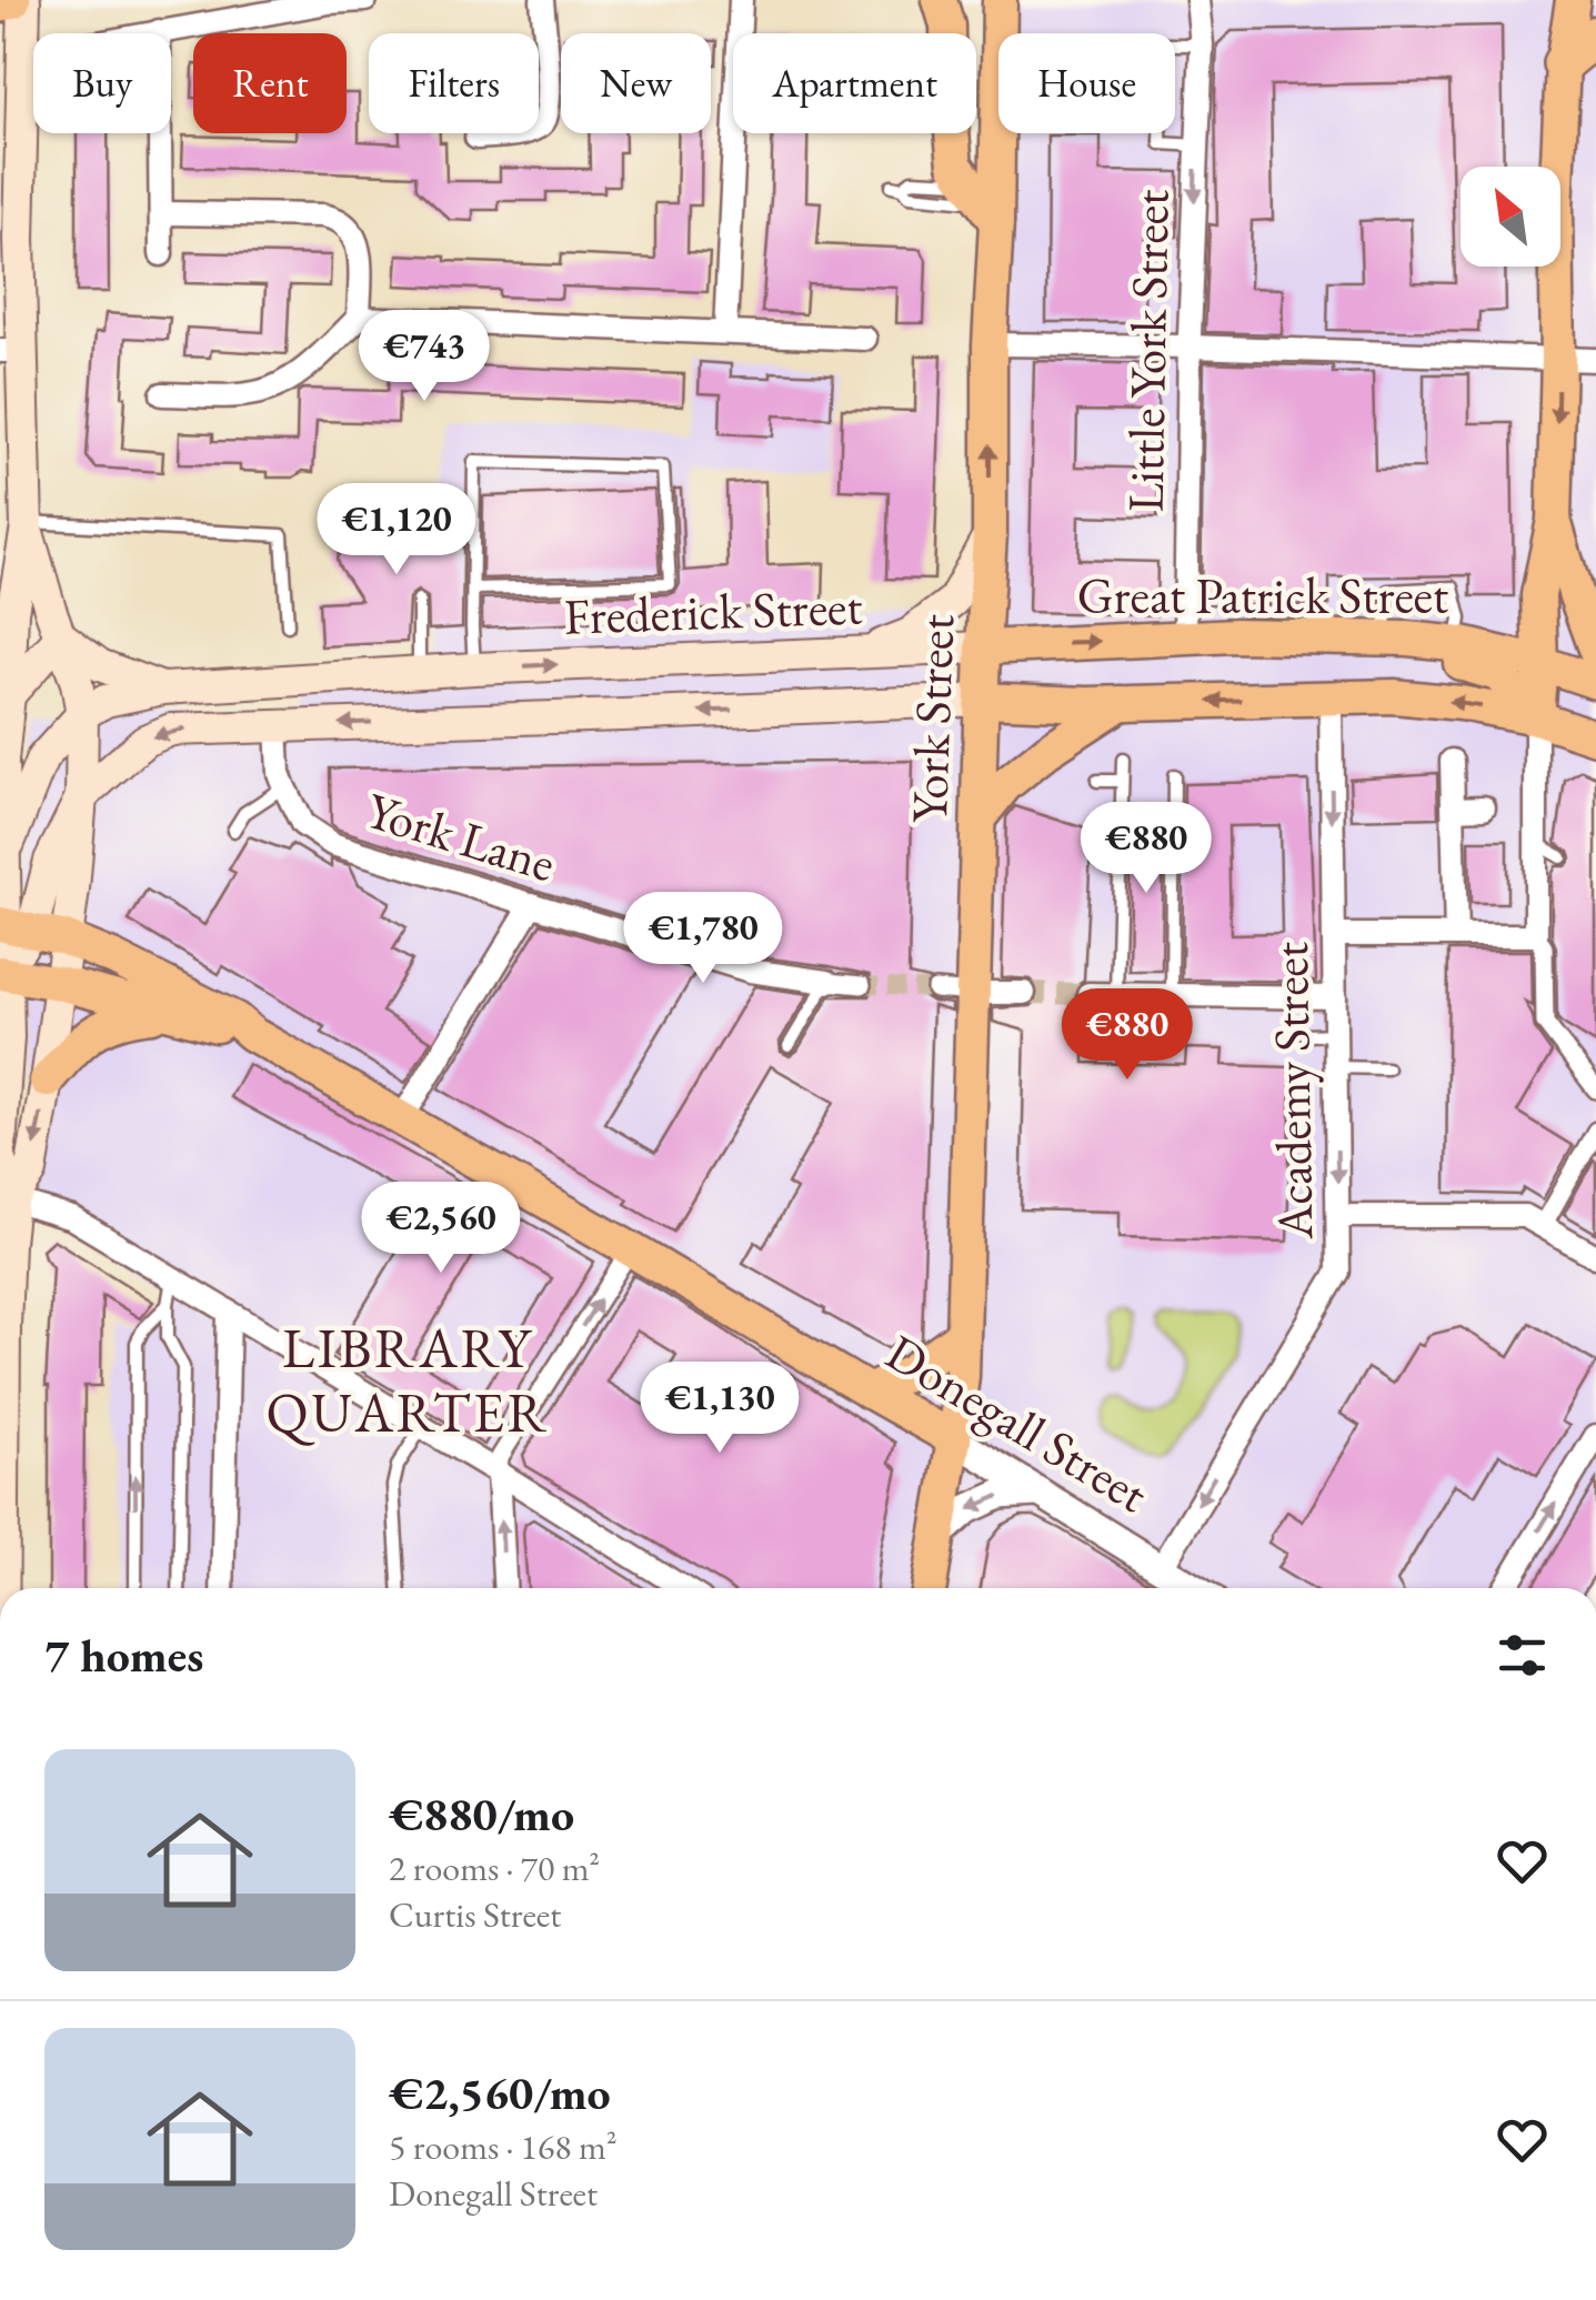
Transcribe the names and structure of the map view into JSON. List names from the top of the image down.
{
  "streets": {
    "main road": [
      "Great Patrick Street",
      "Frederick Street",
      "York Street",
      "Donegall Street"
    ],
    "street": ["Little York Street", "York Lane", "Academy Street"]
  },
  "crossings": [
    ["Little York Street", "Great Patrick Street"],
    ["Great Patrick Street", "Frederick Street"],
    ["Great Patrick Street", "York Street"],
    ["Great Patrick Street", "Academy Street"],
    ["Frederick Street", "York Street"],
    ["Frederick Street", "York Lane"],
    ["York Street", "Donegall Street"],
    ["Academy Street", "Donegall Street"]
  ],
  "one_way": ["Academy Street"],
  "districts": ["LIBRARY QUARTER"],
  "north": "top left",
  "page": {
    "chip": [
      "Buy",
      "Rent",
      "Filters",
      "New",
      "Apartment",
      "House"
    ],
    "price": [
      "€743",
      "€1,120",
      "€880",
      "€1,780",
      "€880",
      "€2,560",
      "€1,130"
    ],
    "heading": "7 homes",
    "list": [
      {
        "name": "€880/mo",
        "note": "2 rooms · 70 m² · Curtis Street"
      },
      {
        "name": "€2,560/mo",
        "note": "5 rooms · 168 m² · Donegall Street"
      }
    ]
  }
}
